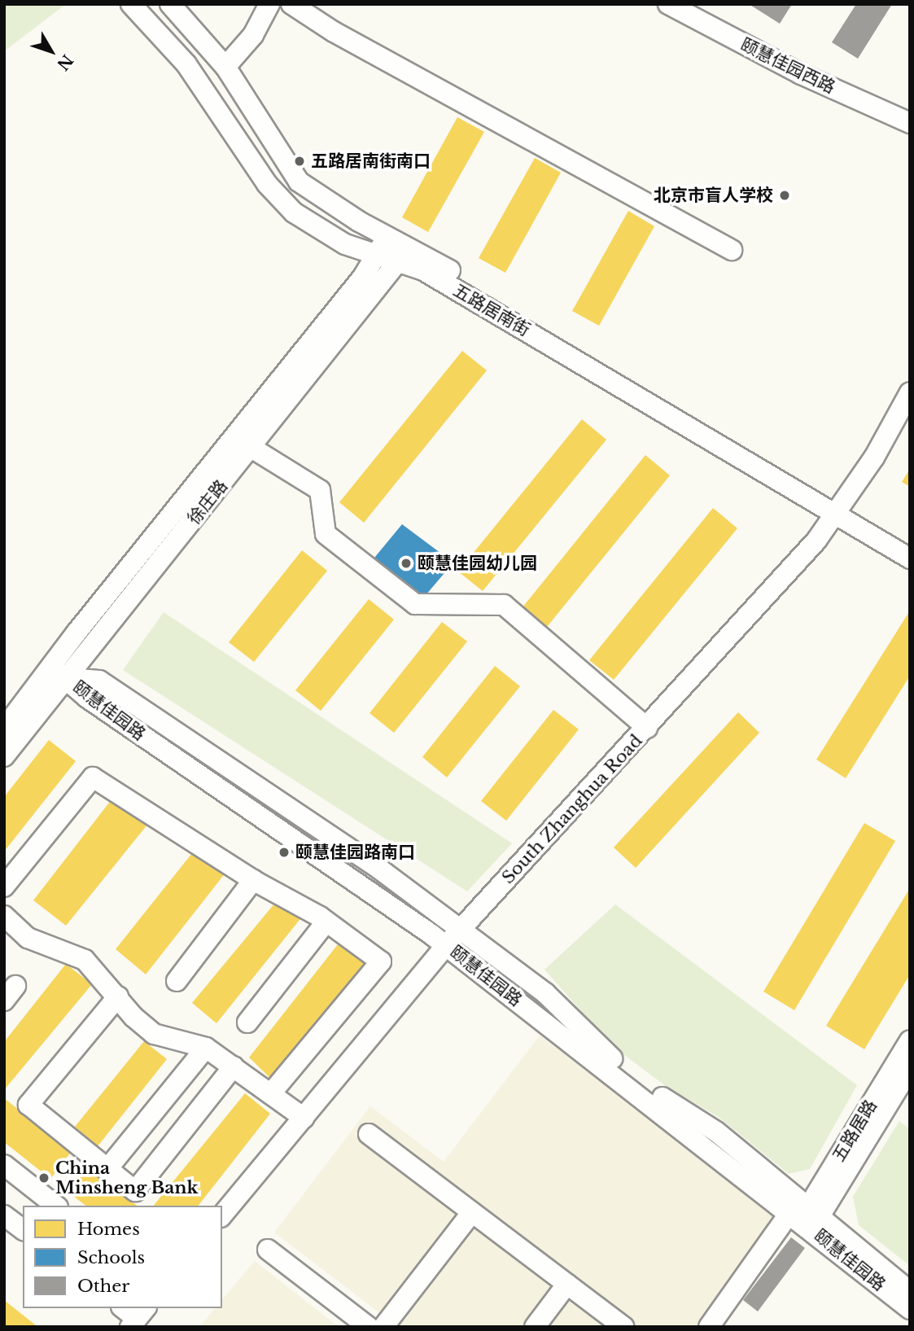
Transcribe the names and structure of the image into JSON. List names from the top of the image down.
{
  "streets": {
    "street": [
      "颐慧佳园西路",
      "五路居南街",
      "徐庄路",
      "颐慧佳园路",
      "South Zhanghua Road",
      "五路居路"
    ]
  },
  "crossings": [
    ["五路居南街", "徐庄路"],
    ["五路居南街", "South Zhanghua Road"],
    ["徐庄路", "颐慧佳园路"],
    ["颐慧佳园路", "South Zhanghua Road"],
    ["颐慧佳园路", "五路居路"]
  ],
  "places": [
    "五路居南街南口",
    "北京市盲人学校",
    "颐慧佳园幼儿园",
    "颐慧佳园路南口",
    "China Minsheng Bank"
  ],
  "legend": ["Homes", "Schools", "Other"],
  "north": "bottom right"
}
